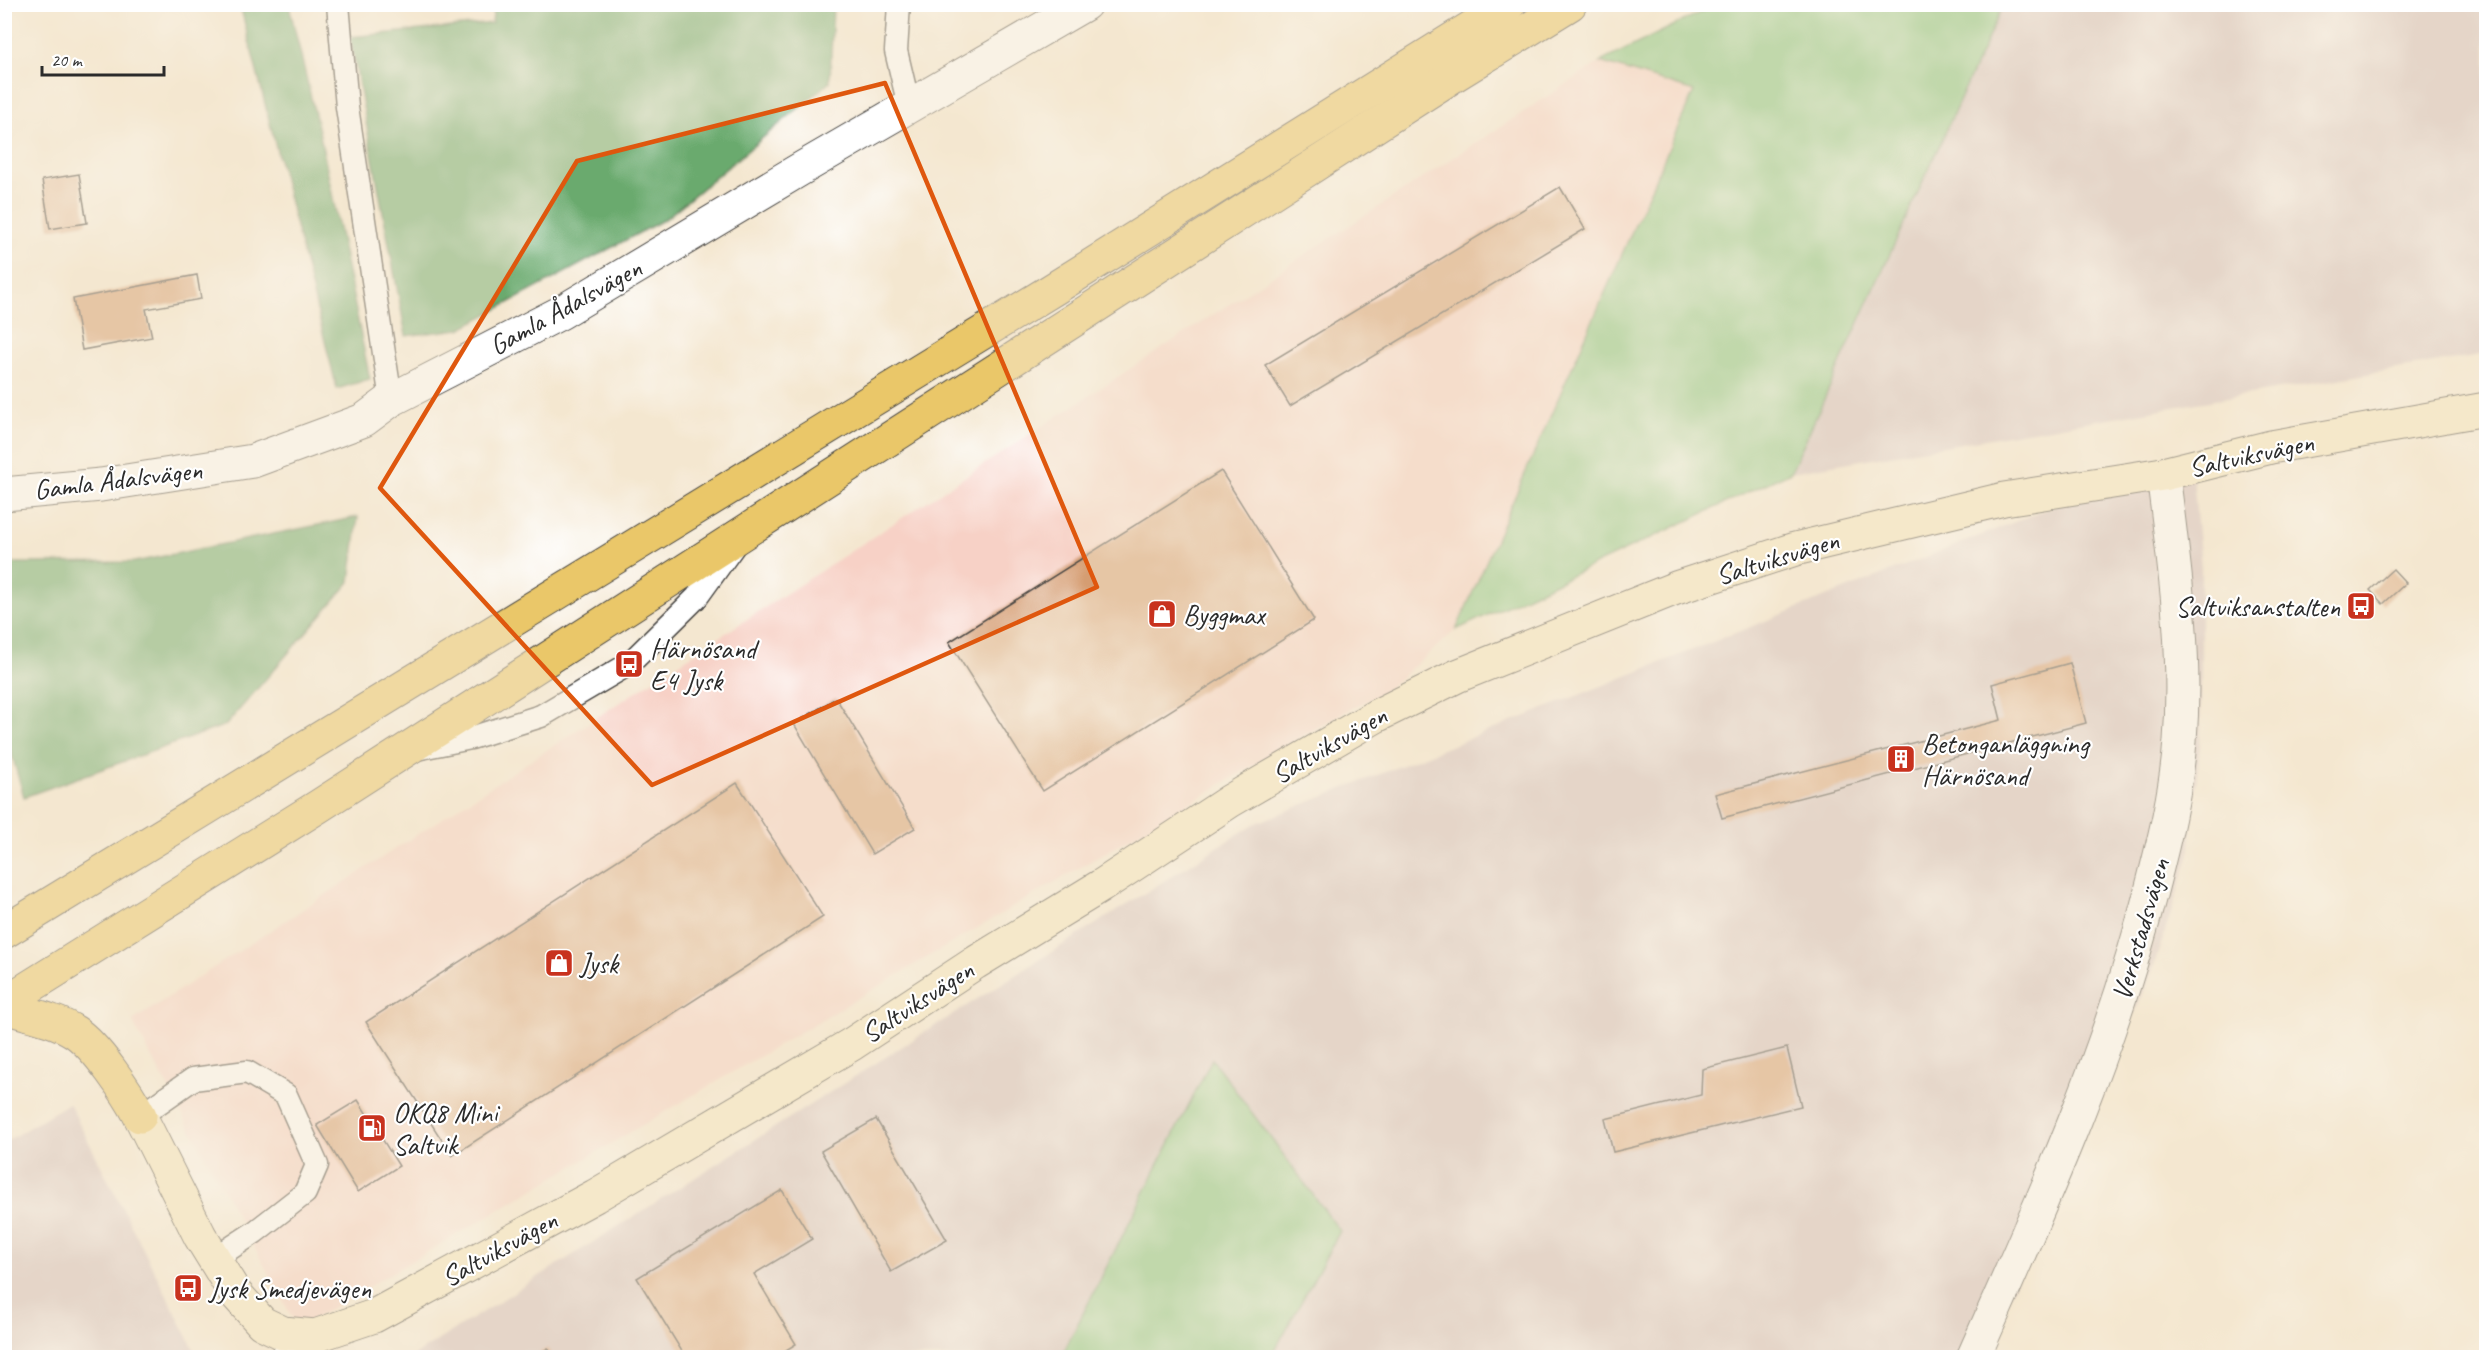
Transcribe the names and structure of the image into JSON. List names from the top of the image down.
{
  "streets": {
    "street": ["Gamla Ådalsvägen", "Saltviksvägen", "Verkstadsvägen"]
  },
  "crossings": [
    ["Saltviksvägen", "Verkstadsvägen"]
  ],
  "places": {
    "bus stop": ["Saltviksanstalten", "Härnösand E4 Jysk", "Jysk Smedjevägen"],
    "shop": ["Byggmax", "Jysk"],
    "building": ["Betonganläggning Härnösand"],
    "fuel station": ["OKQ8 Mini Saltvik"]
  },
  "scale_bar": "20 m"
}
